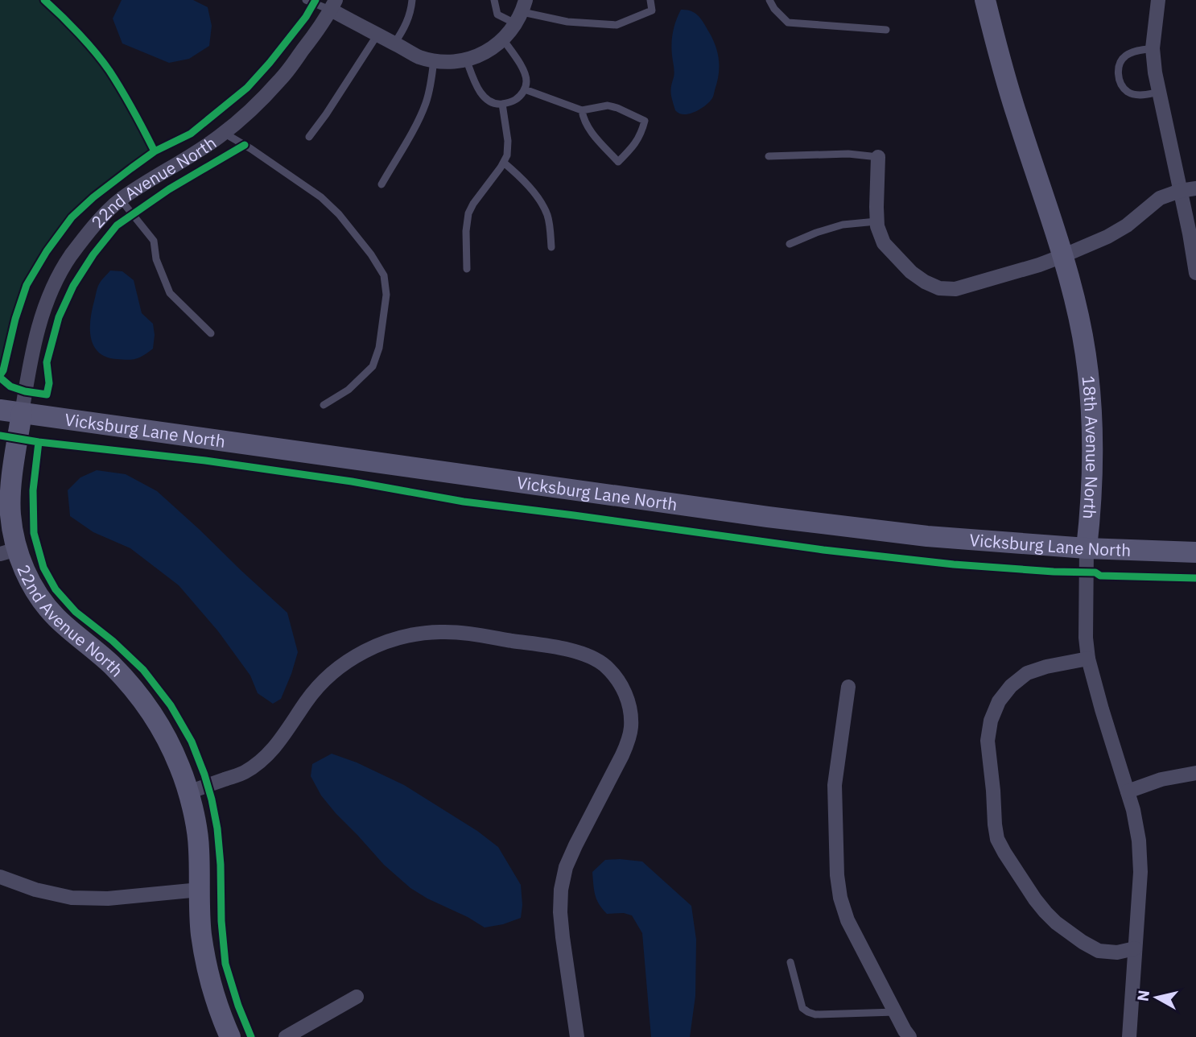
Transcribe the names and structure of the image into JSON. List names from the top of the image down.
{
  "streets": {
    "street": ["22nd Avenue North", "Vicksburg Lane North", "18th Avenue North"]
  },
  "crossings": [
    ["22nd Avenue North", "Vicksburg Lane North"],
    ["Vicksburg Lane North", "18th Avenue North"]
  ],
  "north": "left"
}
